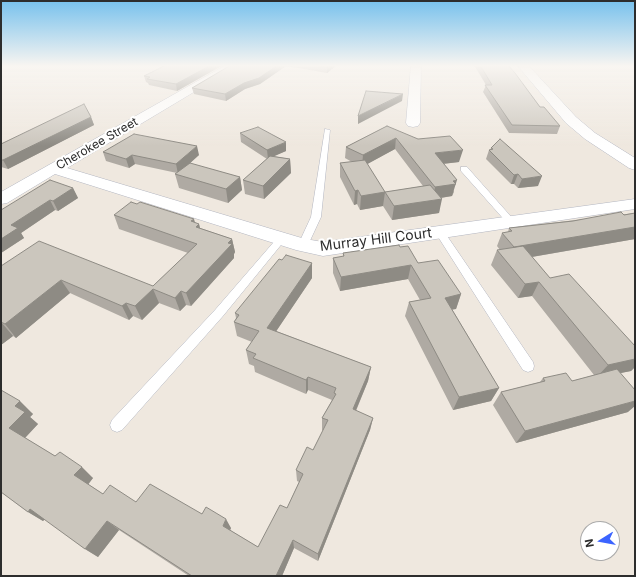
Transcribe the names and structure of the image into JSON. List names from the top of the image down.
{
  "streets": {
    "street": ["Cherokee Street", "Murray Hill Court"]
  },
  "crossings": [
    ["Cherokee Street", "Murray Hill Court"]
  ],
  "north": "left"
}
